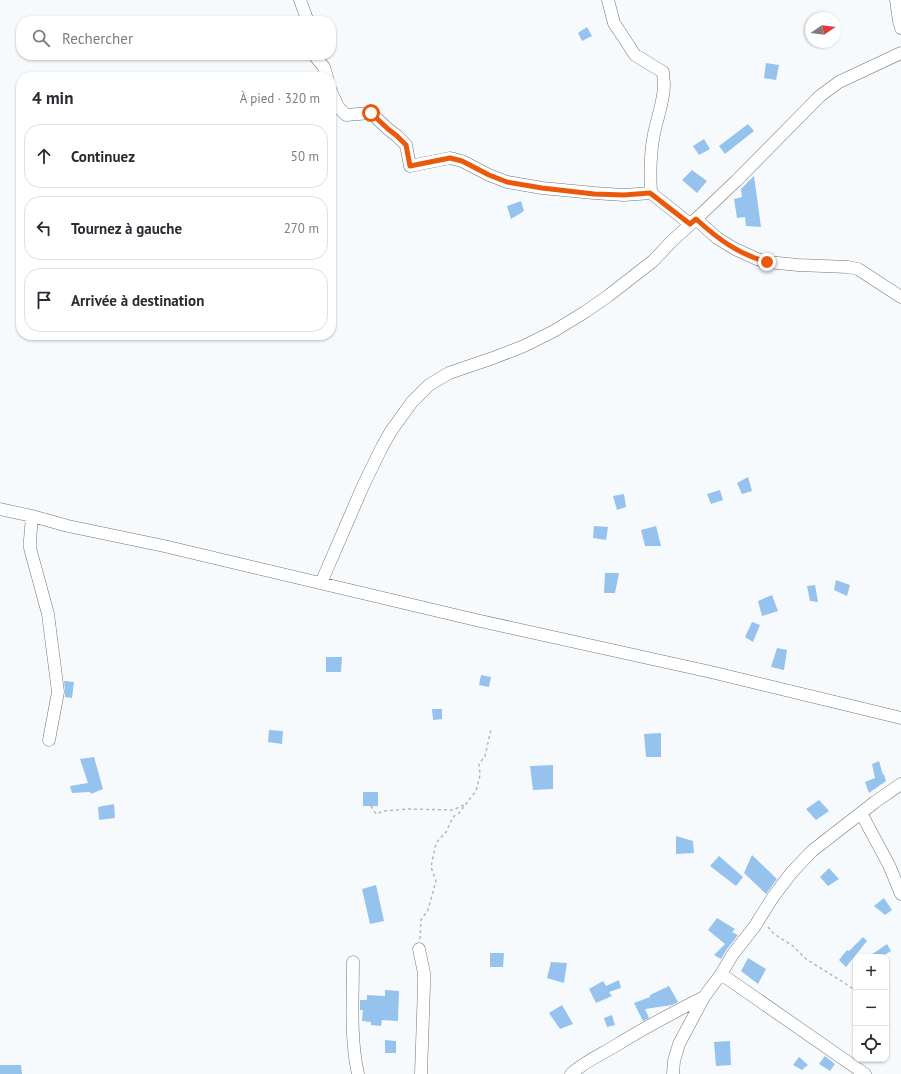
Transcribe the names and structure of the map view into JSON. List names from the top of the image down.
{
  "north": "right",
  "page": {
    "search": "Rechercher",
    "heading": ["4 min", "À pied · 320 m"],
    "list": [
      ["Continuez", "50 m"],
      ["Tournez à gauche", "270 m"],
      "Arrivée à destination"
    ],
    "map_buttons": ["+", "−"]
  }
}
